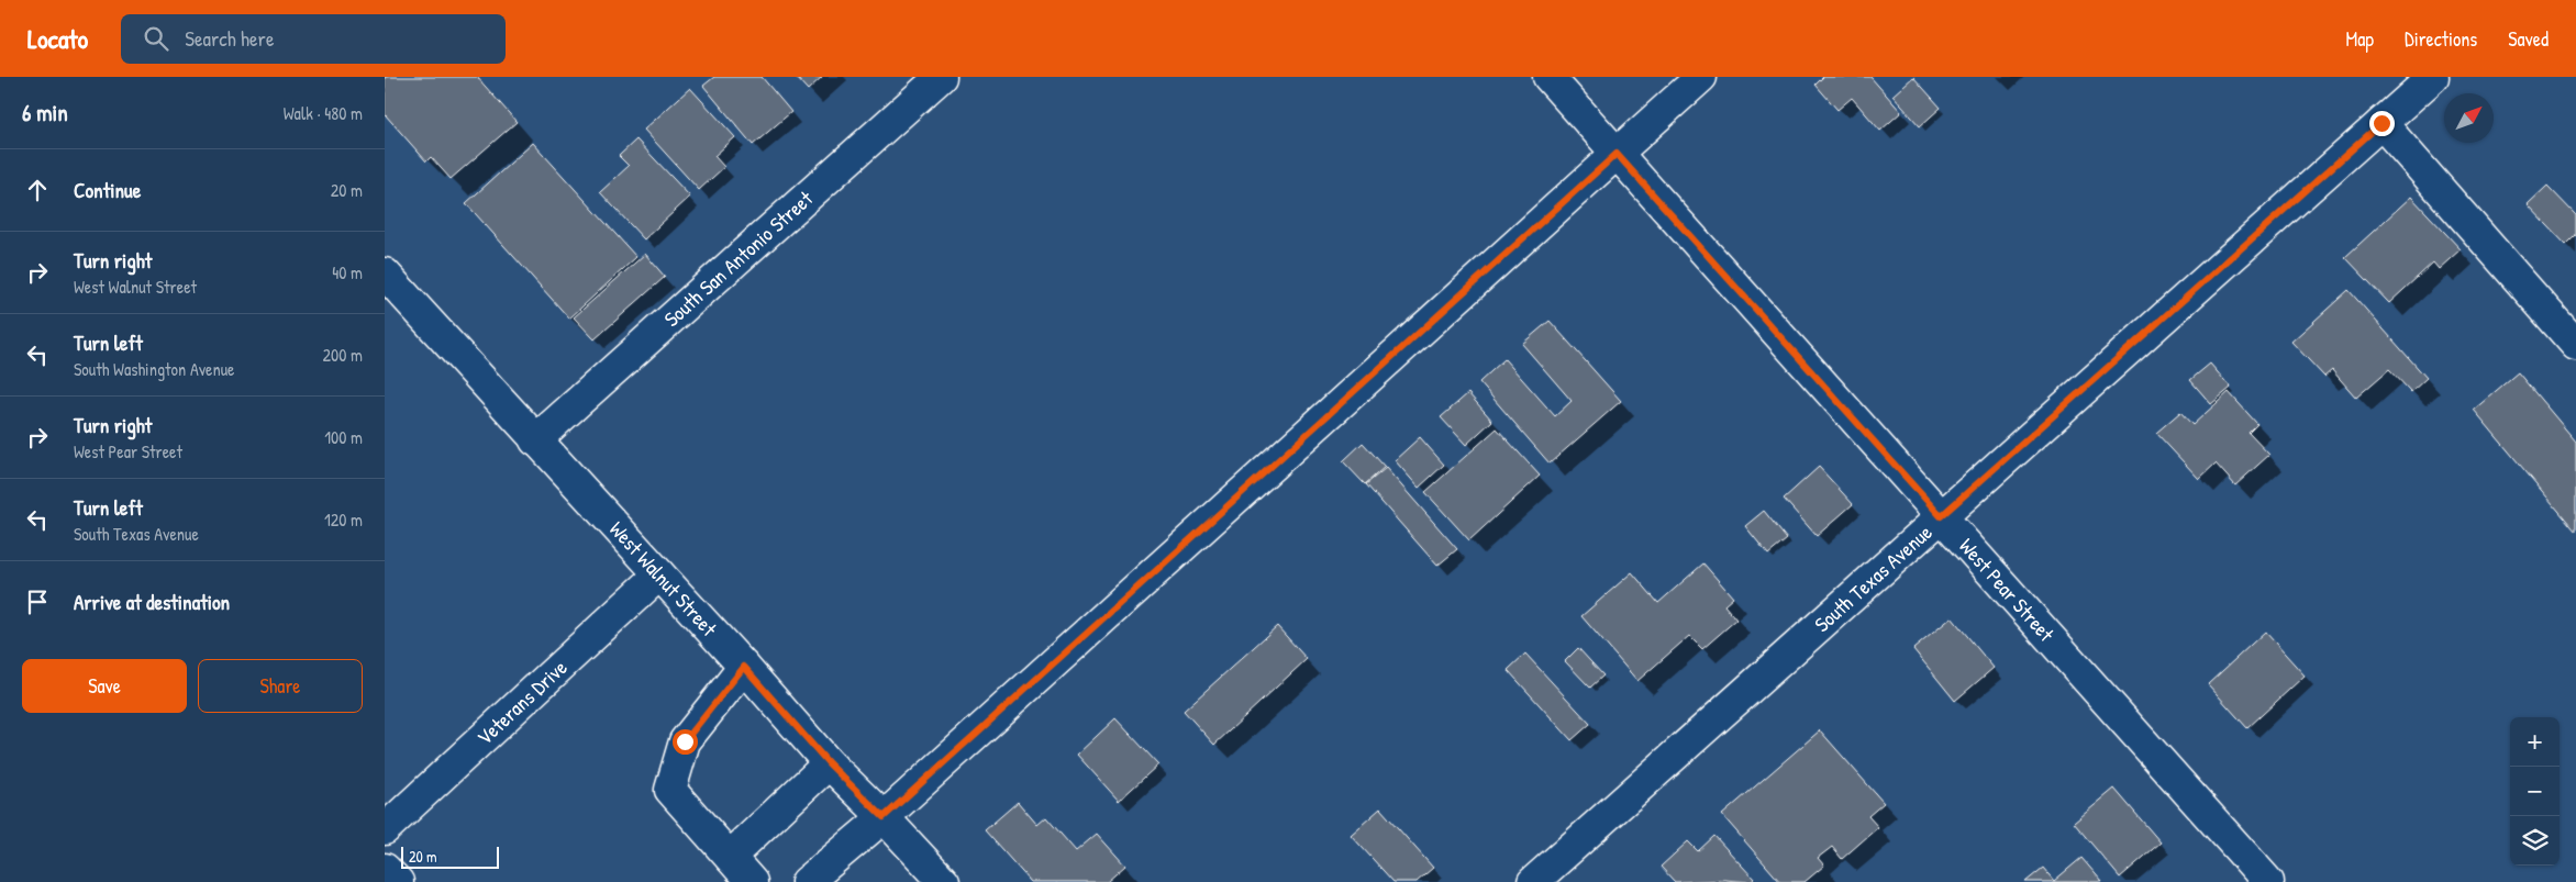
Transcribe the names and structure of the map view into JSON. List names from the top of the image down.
{
  "streets": {
    "street": [
      "South San Antonio Street",
      "West Walnut Street",
      "South Texas Avenue",
      "West Pear Street",
      "Veterans Drive"
    ]
  },
  "crossings": [
    ["South San Antonio Street", "West Walnut Street"],
    ["West Walnut Street", "Veterans Drive"],
    ["South Texas Avenue", "West Pear Street"]
  ],
  "scale_bar": "20 m",
  "north": "top right",
  "page": {
    "header": "Locato",
    "search": "Search here",
    "nav": ["Map", "Directions", "Saved"],
    "heading": ["6 min", "Walk · 480 m"],
    "list": [
      ["Continue", "20 m"],
      ["Turn right", "West Walnut Street", "40 m"],
      ["Turn left", "South Washington Avenue", "200 m"],
      ["Turn right", "West Pear Street", "100 m"],
      ["Turn left", "South Texas Avenue", "120 m"],
      "Arrive at destination"
    ],
    "buttons": ["Save", "Share"],
    "map_buttons": ["+", "−"],
    "scale": "20 m"
  }
}
